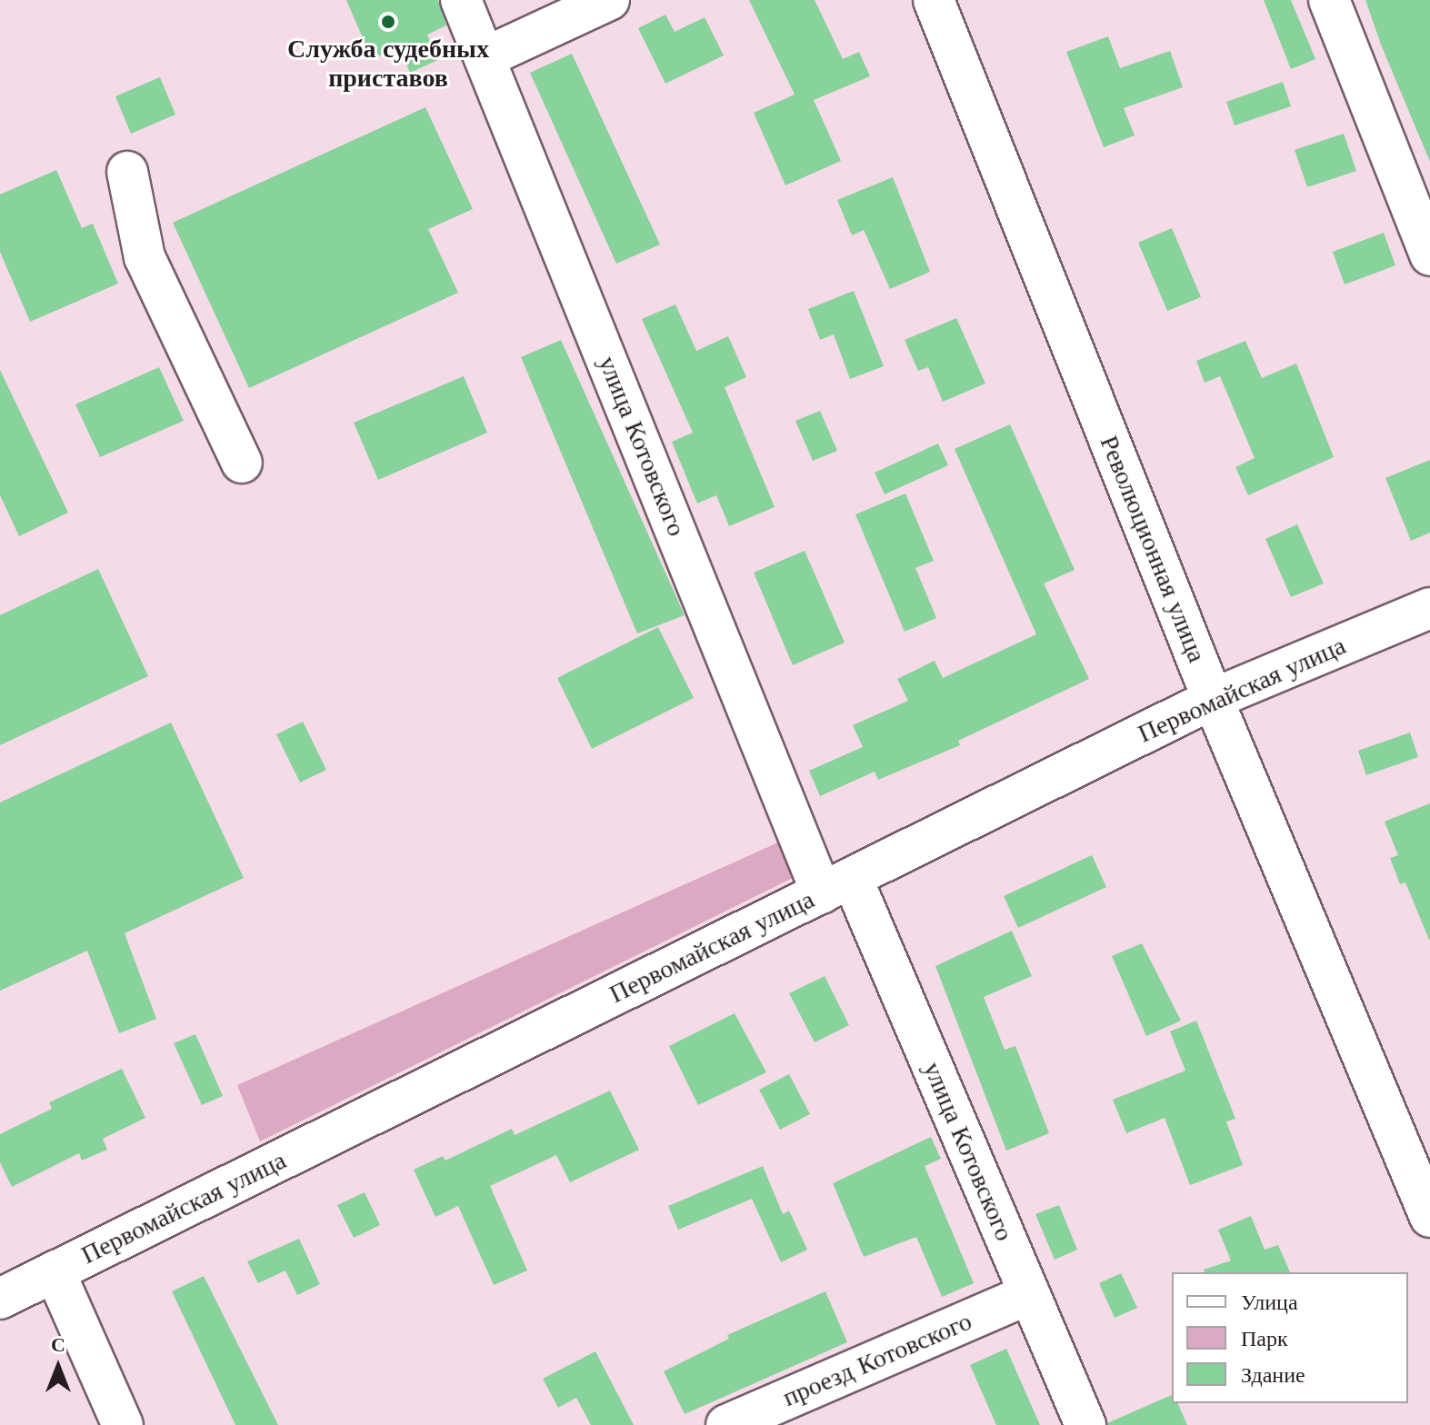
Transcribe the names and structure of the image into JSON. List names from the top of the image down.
{
  "streets": {
    "street": [
      "улица Котовского",
      "Революционная улица",
      "Первомайская улица",
      "проезд Котовского"
    ]
  },
  "crossings": [
    ["улица Котовского", "Первомайская улица"],
    ["улица Котовского", "проезд Котовского"],
    ["Революционная улица", "Первомайская улица"]
  ],
  "places": ["Служба судебных приставов"],
  "legend": ["Улица", "Парк", "Здание"],
  "north": "top"
}
